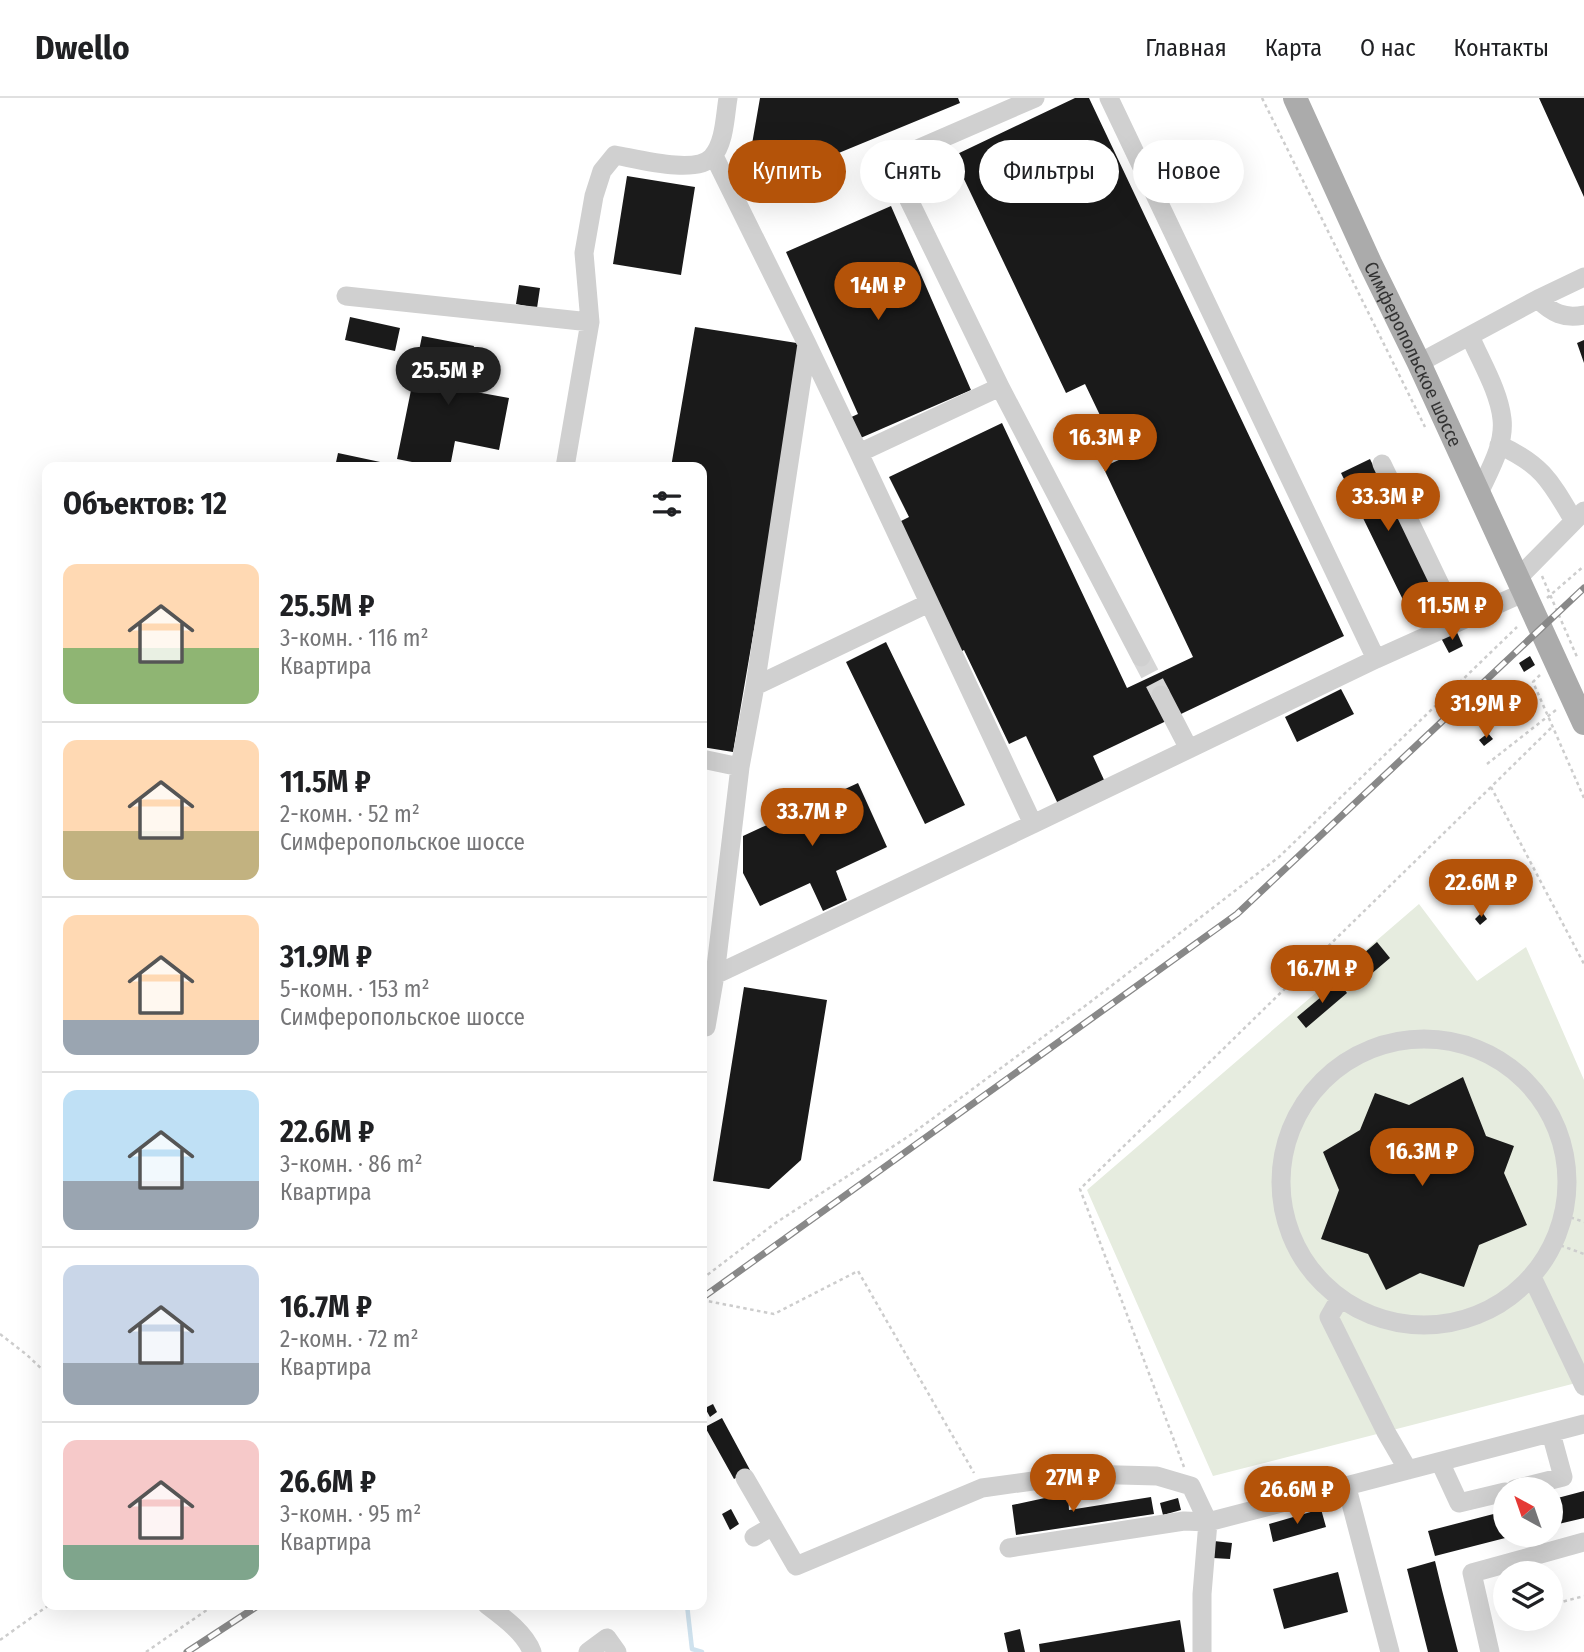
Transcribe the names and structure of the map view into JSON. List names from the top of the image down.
{
  "streets": {
    "main road": ["Симферопольское шоссе"]
  },
  "north": "top left",
  "page": {
    "header": "Dwello",
    "nav": [
      "Главная",
      "Карта",
      "О нас",
      "Контакты"
    ],
    "chip": [
      "Купить",
      "Снять",
      "Фильтры",
      "Новое"
    ],
    "price": [
      "14M ₽",
      "25.5M ₽",
      "16.3M ₽",
      "33.3M ₽",
      "11.5M ₽",
      "31.9M ₽",
      "33.7M ₽",
      "22.6M ₽",
      "16.7M ₽",
      "16.3M ₽",
      "27M ₽",
      "26.6M ₽"
    ],
    "heading": "Объектов: 12",
    "list": [
      {
        "name": "25.5M ₽",
        "note": "3-комн. · 116 m² · Квартира"
      },
      {
        "name": "11.5M ₽",
        "note": "2-комн. · 52 m² · Симферопольское шоссе"
      },
      {
        "name": "31.9M ₽",
        "note": "5-комн. · 153 m² · Симферопольское шоссе"
      },
      {
        "name": "22.6M ₽",
        "note": "3-комн. · 86 m² · Квартира"
      },
      {
        "name": "16.7M ₽",
        "note": "2-комн. · 72 m² · Квартира"
      },
      {
        "name": "26.6M ₽",
        "note": "3-комн. · 95 m² · Квартира"
      }
    ]
  }
}
